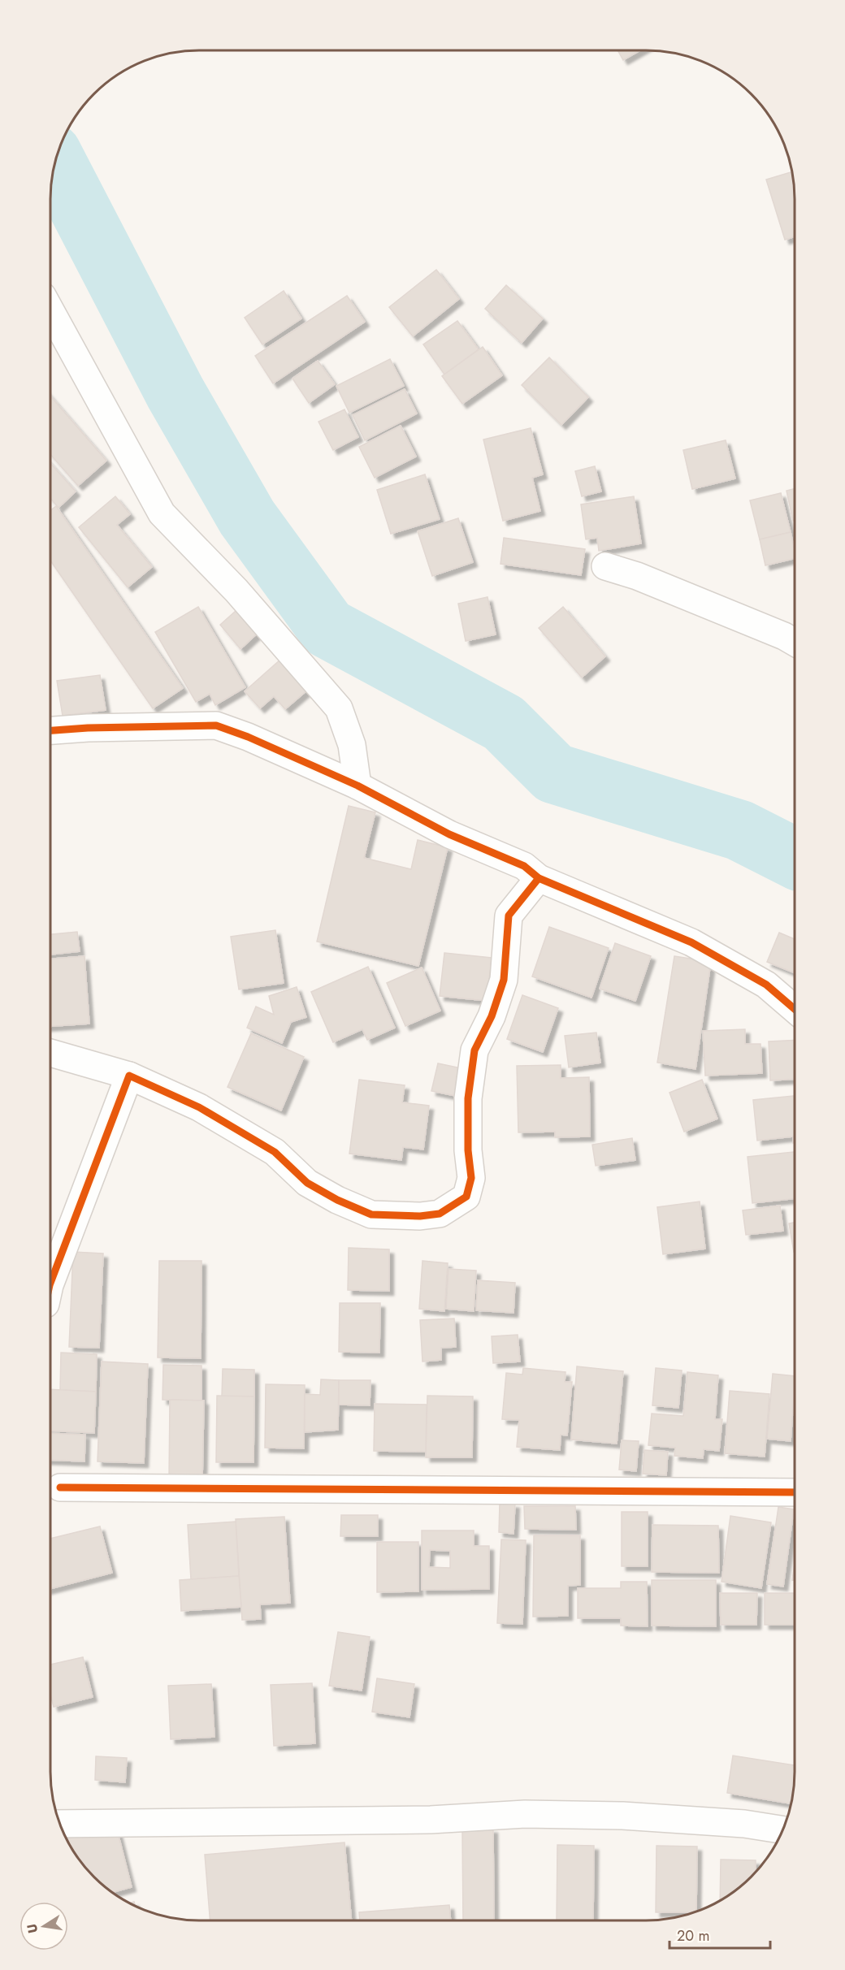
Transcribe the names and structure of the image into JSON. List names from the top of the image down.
{
  "scale_bar": "20 m",
  "north": "left"
}
